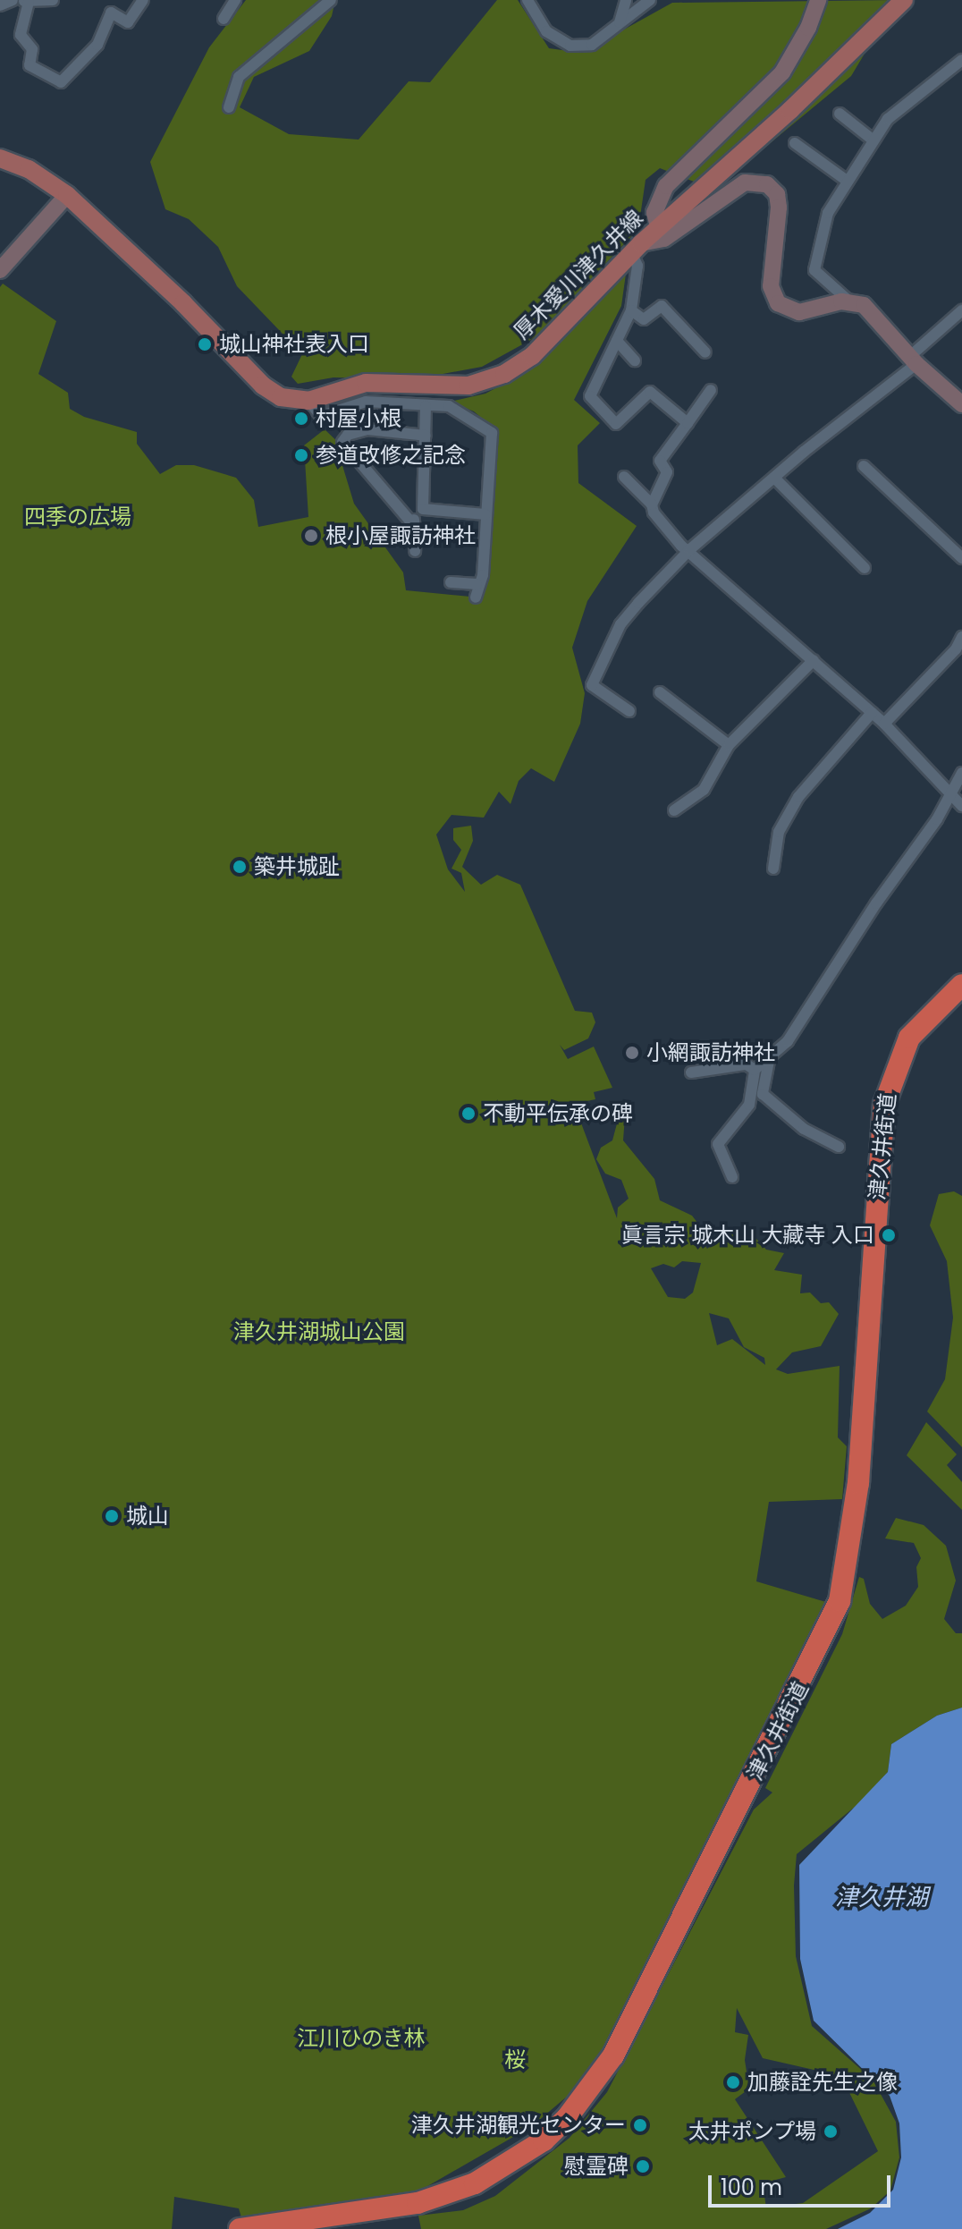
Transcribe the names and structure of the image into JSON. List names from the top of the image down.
{
  "streets": {
    "highway": ["津久井街道"],
    "main road": ["厚木愛川津久井線"]
  },
  "water": ["津久井湖"],
  "parks": [
    "四季の広場",
    "津久井湖城山公園",
    "江川ひのき林",
    "桜"
  ],
  "places": [
    "城山神社表入口",
    "村屋小根",
    "参道改修之記念",
    "根小屋諏訪神社",
    "築井城趾",
    "小網諏訪神社",
    "不動平伝承の碑",
    "眞言宗 城木山 大藏寺 入口",
    "城山",
    "加藤詮先生之像",
    "津久井湖観光センター",
    "太井ポンプ場",
    "慰霊碑"
  ],
  "scale_bar": "100 m"
}
